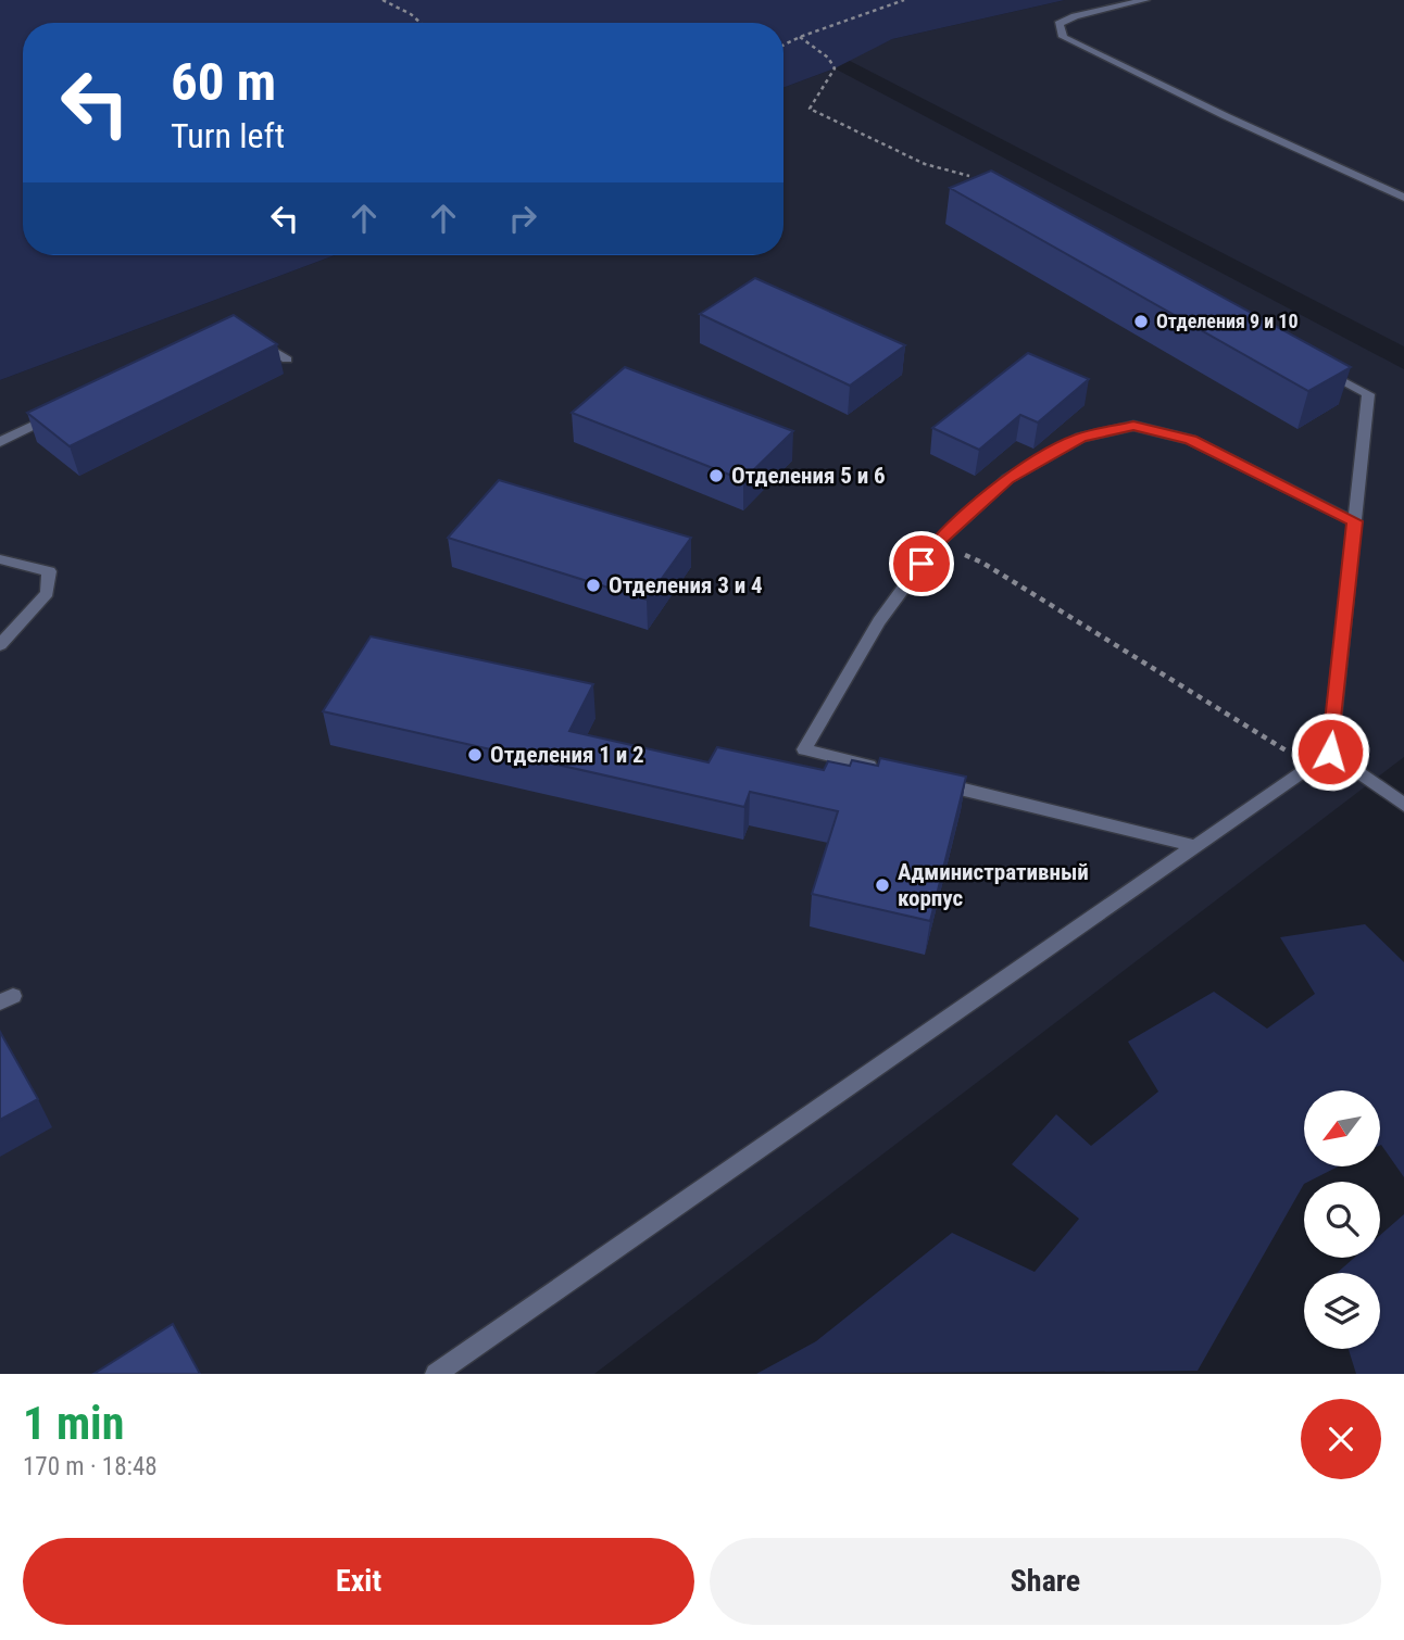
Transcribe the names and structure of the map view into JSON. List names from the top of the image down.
{
  "places": [
    "Отделения 9 и 10",
    "Отделения 5 и 6",
    "Отделения 3 и 4",
    "Отделения 1 и 2",
    "Административный корпус"
  ],
  "north": "bottom left",
  "page": {
    "turn": ["60 m", "Turn left"],
    "heading": ["1 min", "170 m · 18:48"],
    "buttons": ["Exit", "Share"]
  }
}
